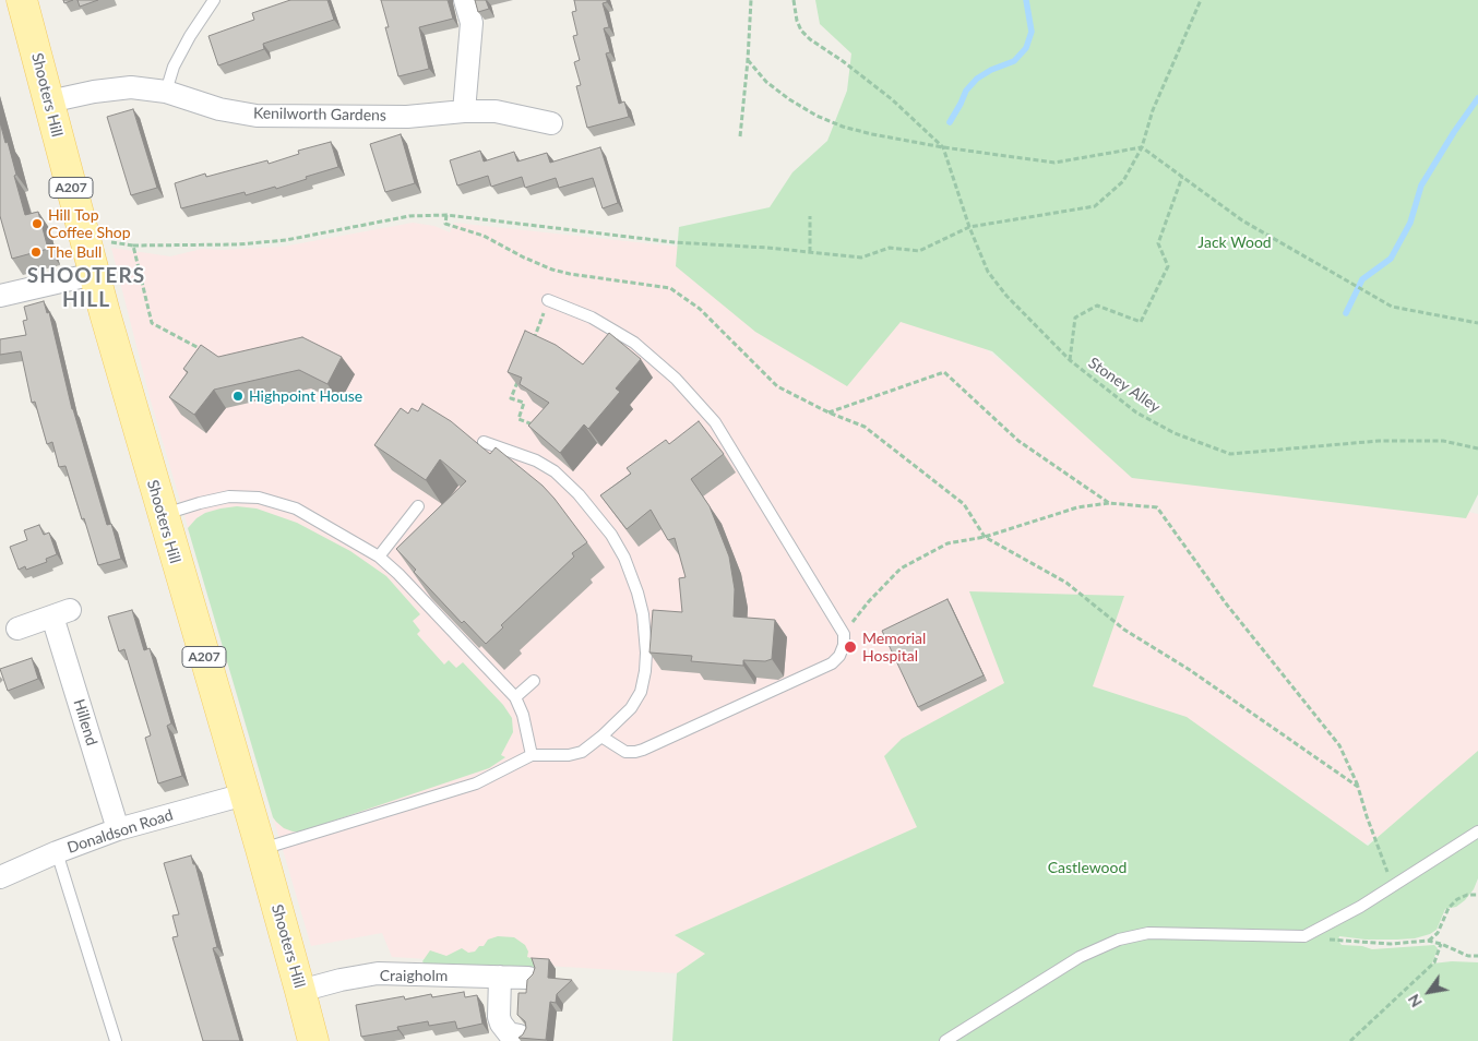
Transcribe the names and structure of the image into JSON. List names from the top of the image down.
{
  "streets": {
    "main road": ["Shooters Hill", "A207"],
    "street": [
      "Kenilworth Gardens",
      "Hillend",
      "Donaldson Road",
      "Craigholm"
    ],
    "path": ["Stoney Alley"]
  },
  "crossings": [
    ["Shooters Hill", "Kenilworth Gardens"],
    ["Shooters Hill", "Donaldson Road"],
    ["Shooters Hill", "Craigholm"],
    ["Hillend", "Donaldson Road"]
  ],
  "districts": ["SHOOTERS HILL"],
  "parks": ["Jack Wood", "Castlewood"],
  "places": [
    "Hill Top Coffee Shop",
    "The Bull",
    "Highpoint House",
    "Memorial Hospital"
  ],
  "north": "bottom left"
}
